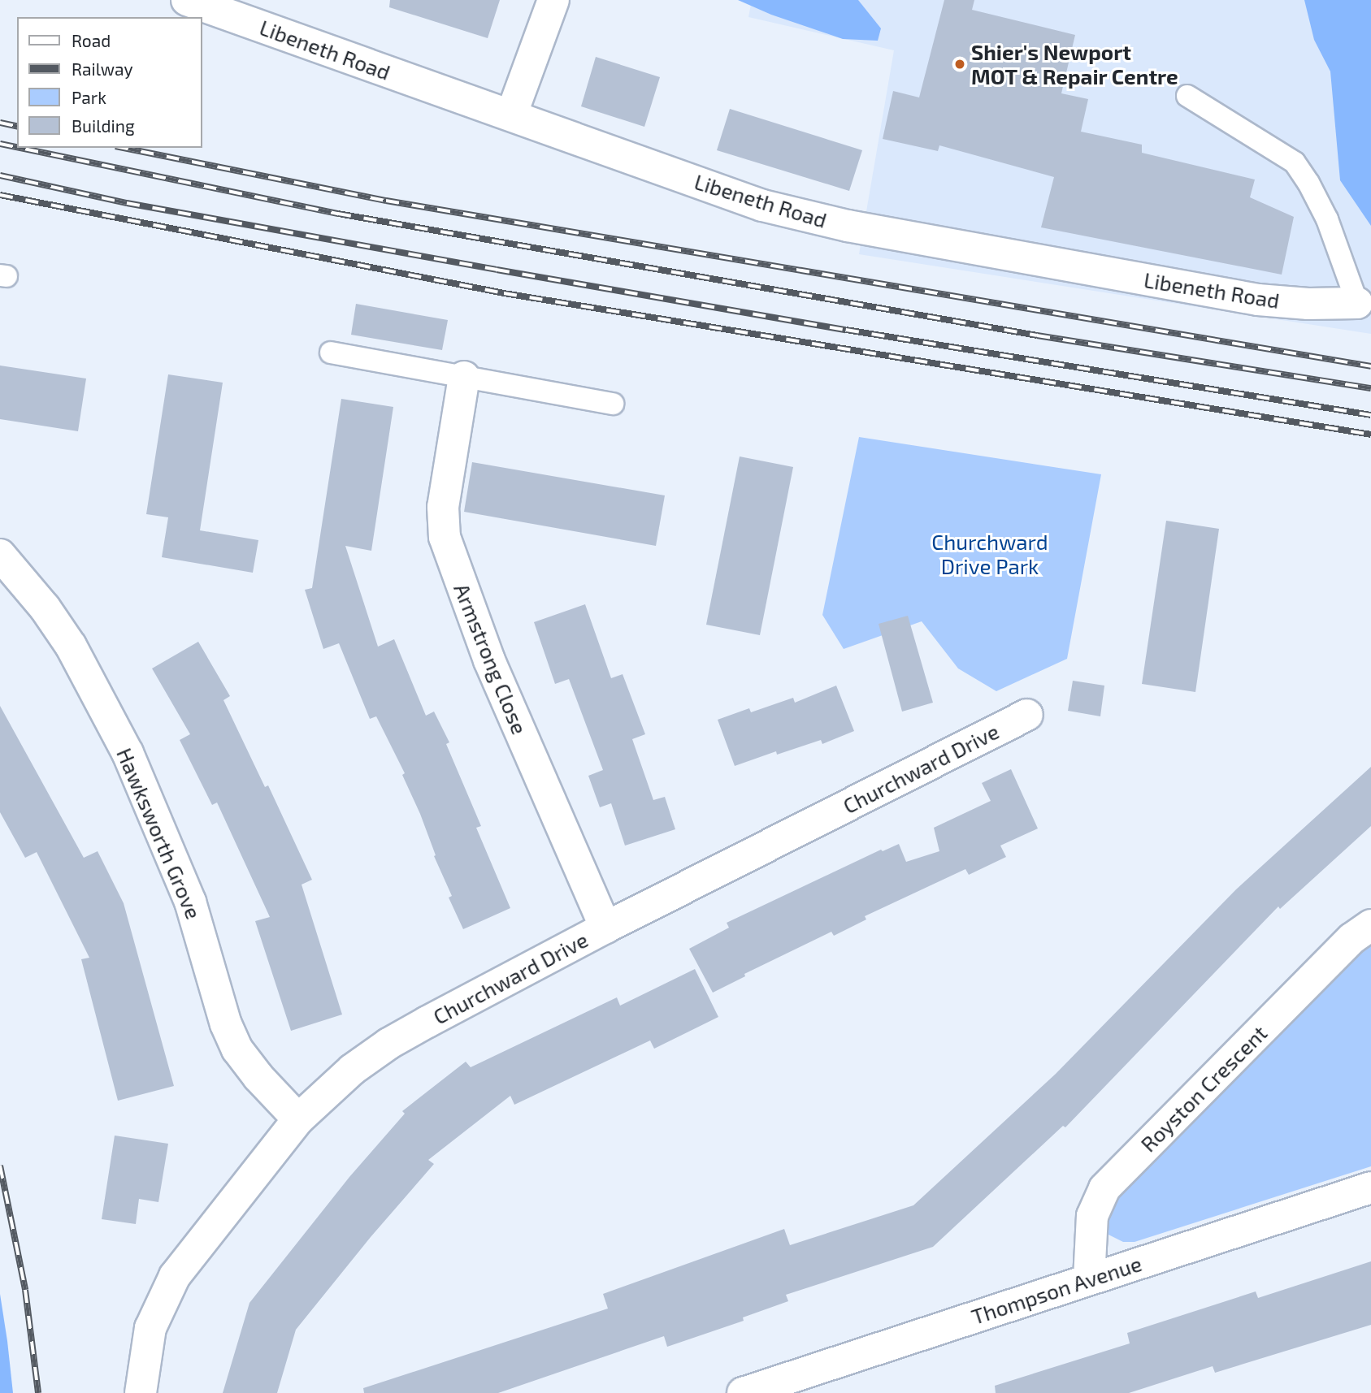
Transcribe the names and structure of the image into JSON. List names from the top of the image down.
{
  "streets": {
    "street": [
      "Libeneth Road",
      "Armstrong Close",
      "Churchward Drive",
      "Hawksworth Grove",
      "Royston Crescent",
      "Thompson Avenue"
    ]
  },
  "crossings": [
    ["Armstrong Close", "Churchward Drive"],
    ["Churchward Drive", "Hawksworth Grove"],
    ["Royston Crescent", "Thompson Avenue"]
  ],
  "parks": ["Churchward Drive Park"],
  "places": ["Shier's Newport MOT & Repair Centre"],
  "legend": [
    "Road",
    "Railway",
    "Park",
    "Building"
  ]
}
